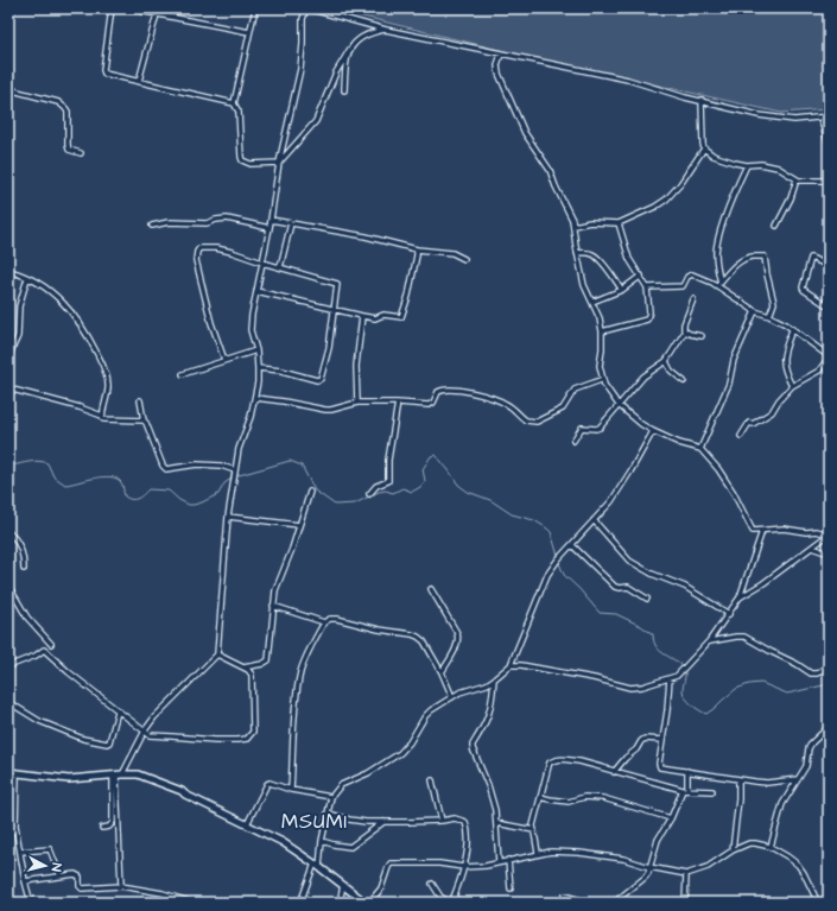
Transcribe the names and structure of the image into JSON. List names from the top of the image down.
{
  "districts": ["MSUMI"],
  "north": "right"
}
